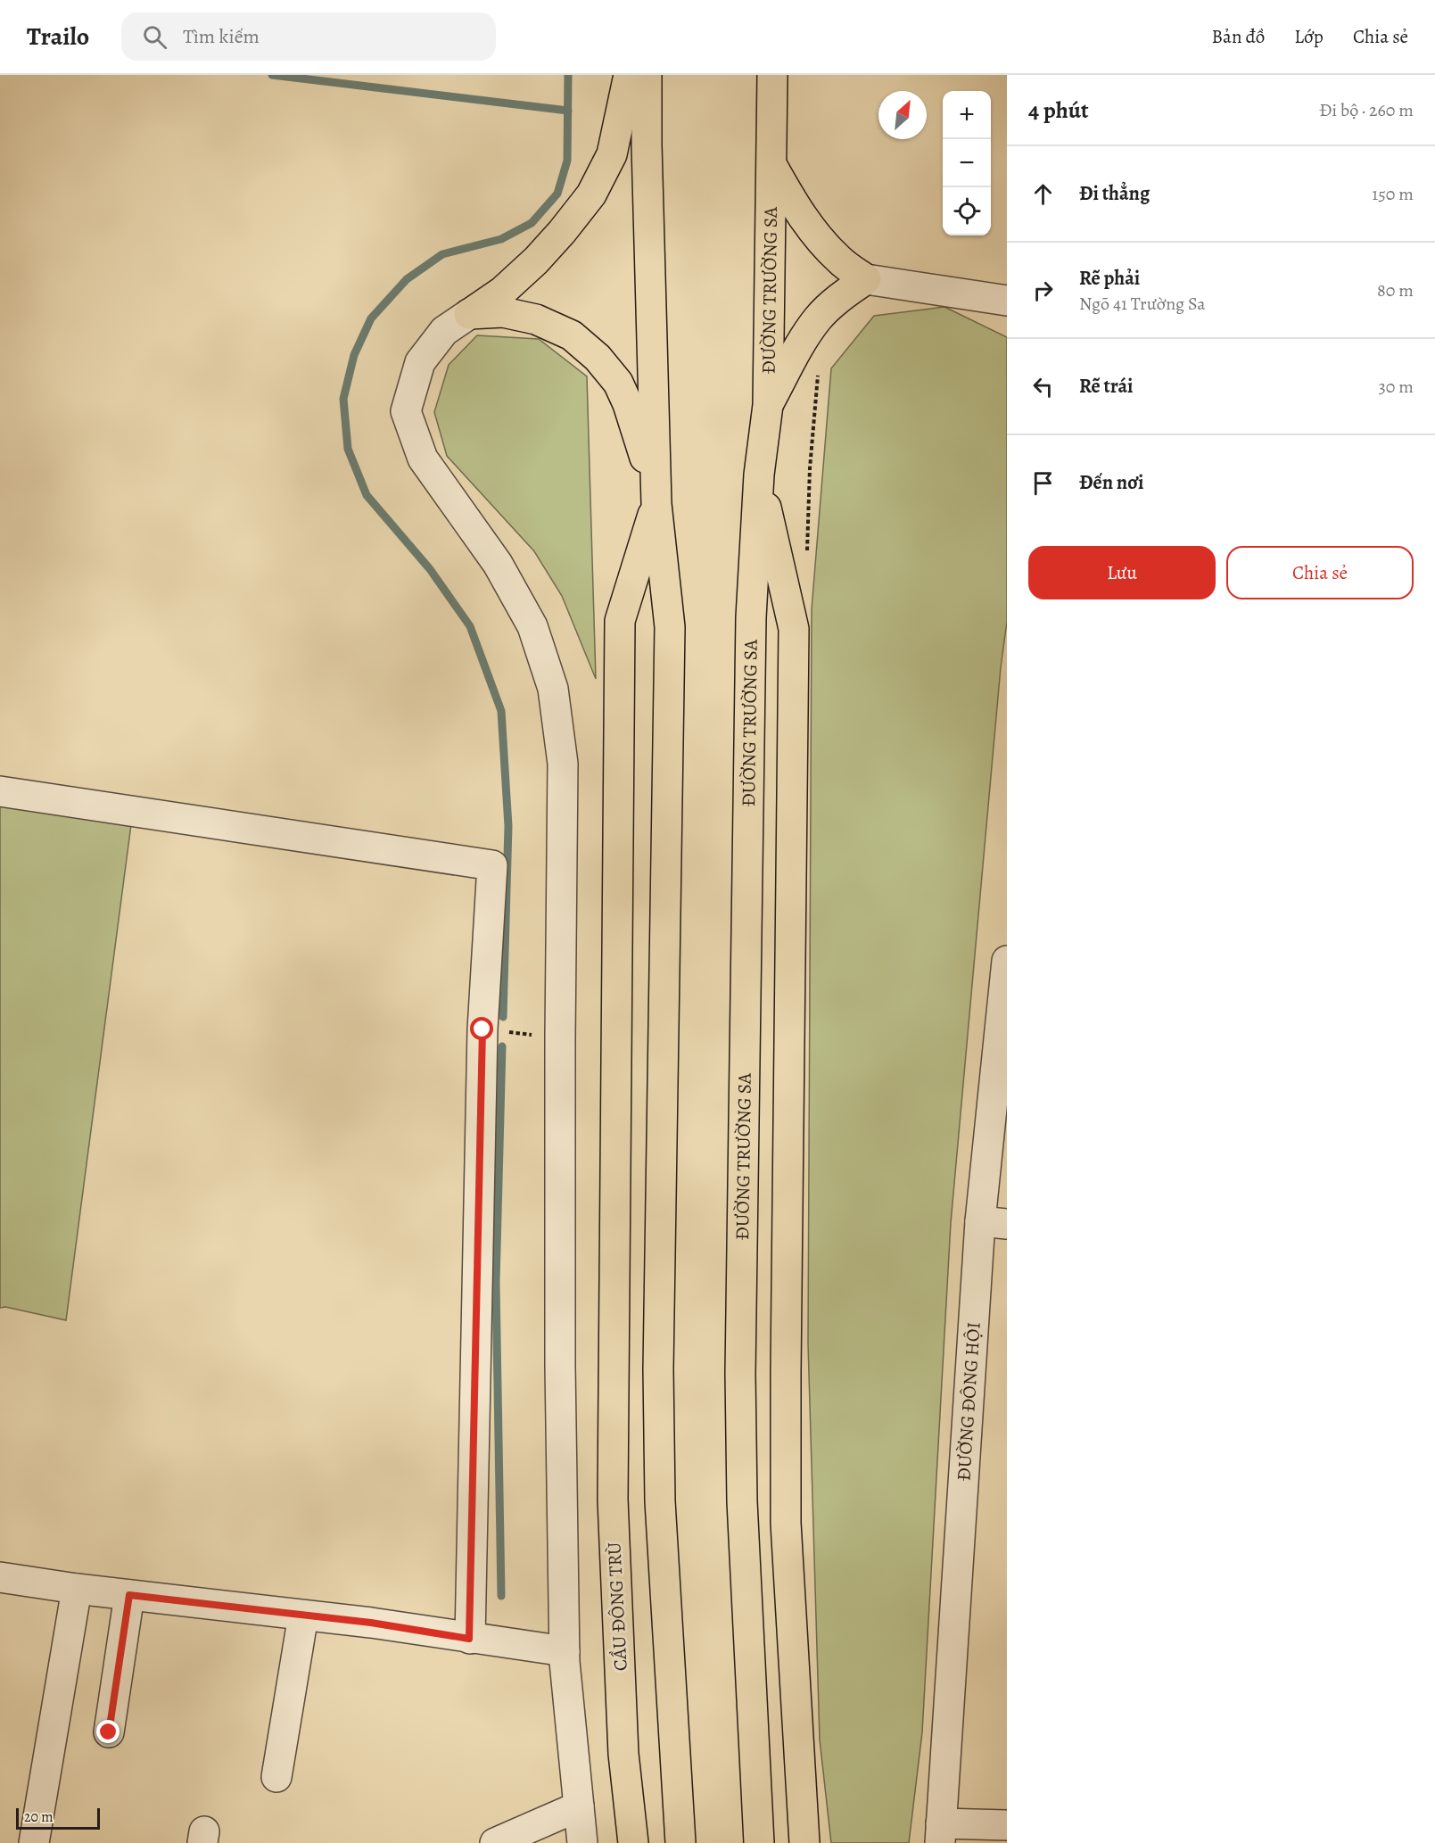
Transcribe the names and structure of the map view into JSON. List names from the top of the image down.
{
  "streets": {
    "highway": ["ĐƯỜNG TRƯỜNG SA", "CẦU ĐÔNG TRÙ"],
    "street": ["ĐƯỜNG ĐÔNG HỘI"]
  },
  "scale_bar": "20 m",
  "north": "top right",
  "page": {
    "header": "Trailo",
    "search": "Tìm kiếm",
    "nav": ["Bản đồ", "Lớp", "Chia sẻ"],
    "heading": ["4 phút", "Đi bộ · 260 m"],
    "map_buttons": ["+", "−"],
    "list": [
      ["Đi thẳng", "150 m"],
      ["Rẽ phải", "Ngõ 41 Trường Sa", "80 m"],
      ["Rẽ trái", "30 m"],
      "Đến nơi"
    ],
    "buttons": ["Lưu", "Chia sẻ"],
    "scale": "20 m"
  }
}
